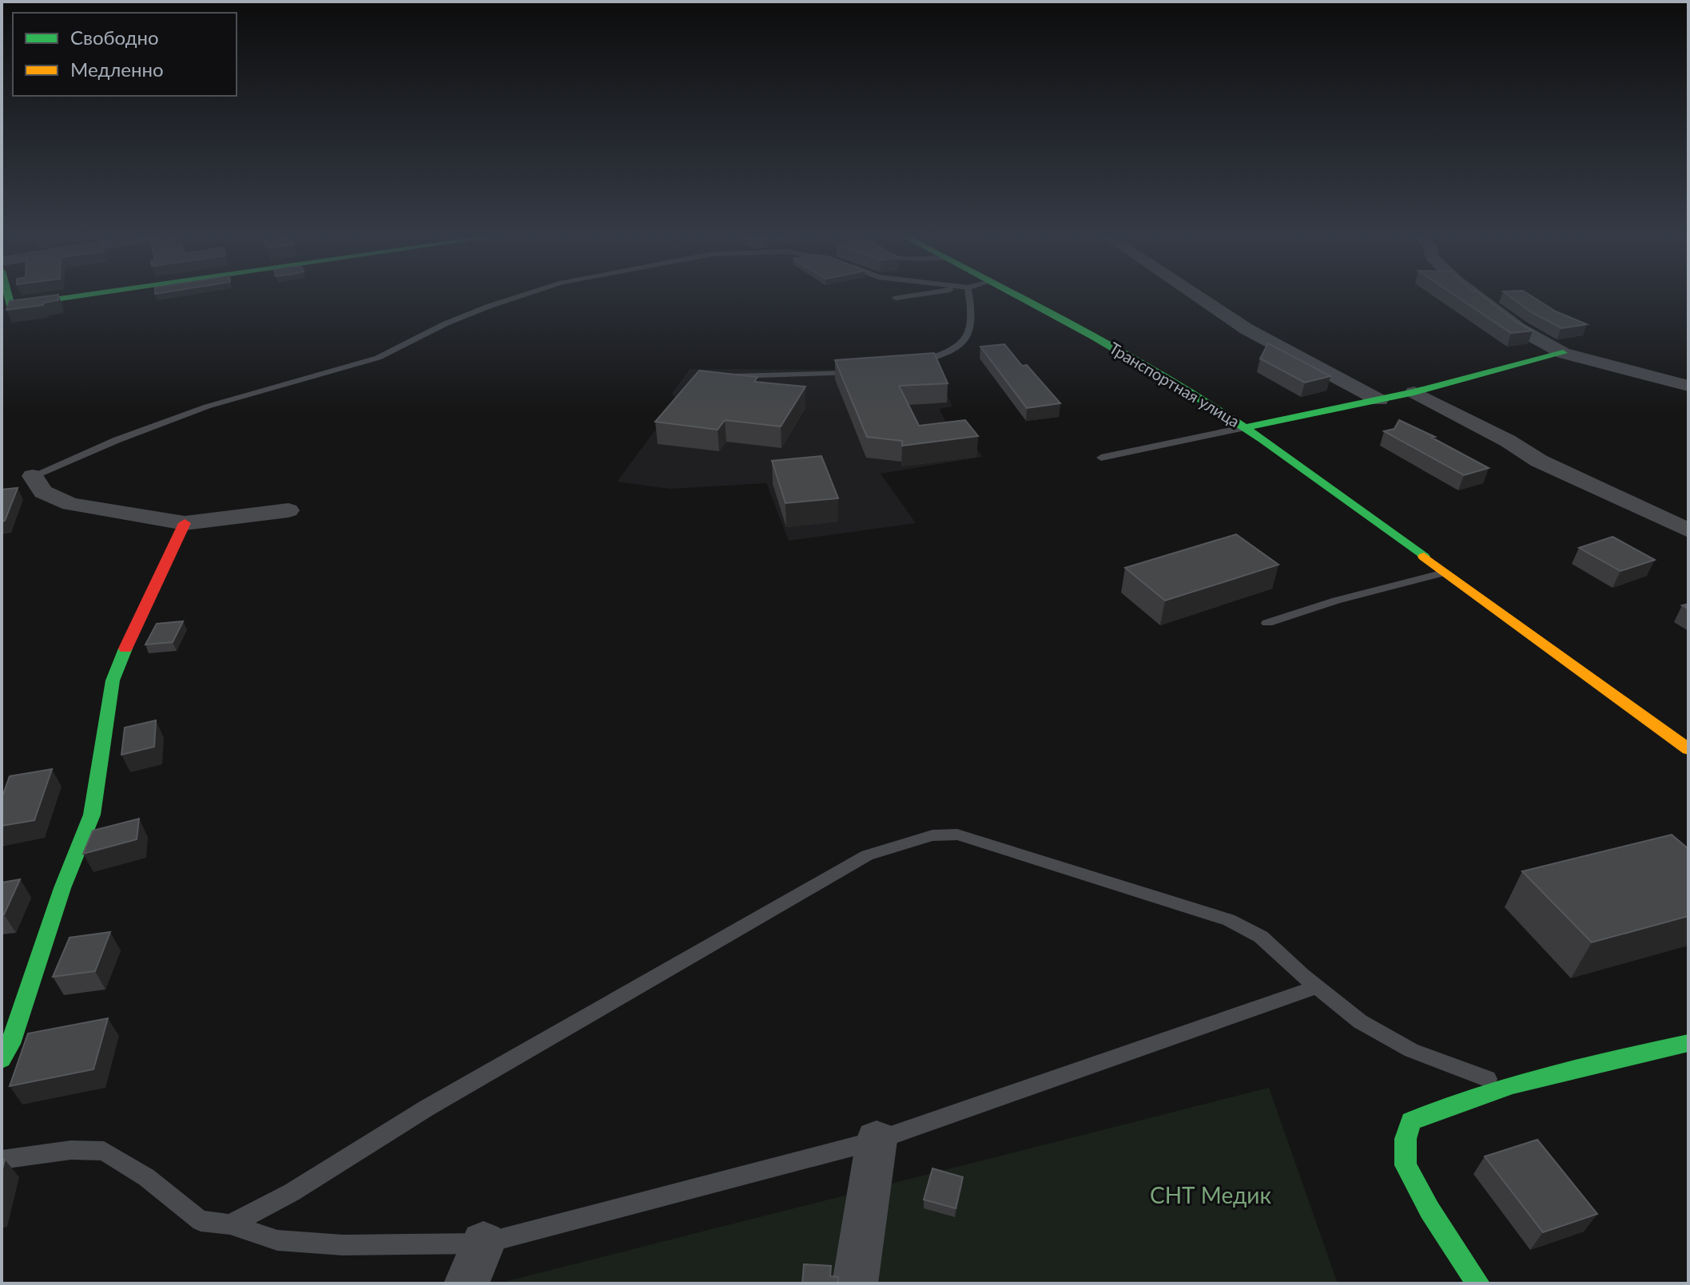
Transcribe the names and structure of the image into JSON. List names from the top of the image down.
{
  "streets": {
    "street": ["Транспортная улица"]
  },
  "parks": ["СНТ Медик"],
  "legend": ["Свободно", "Медленно"]
}
